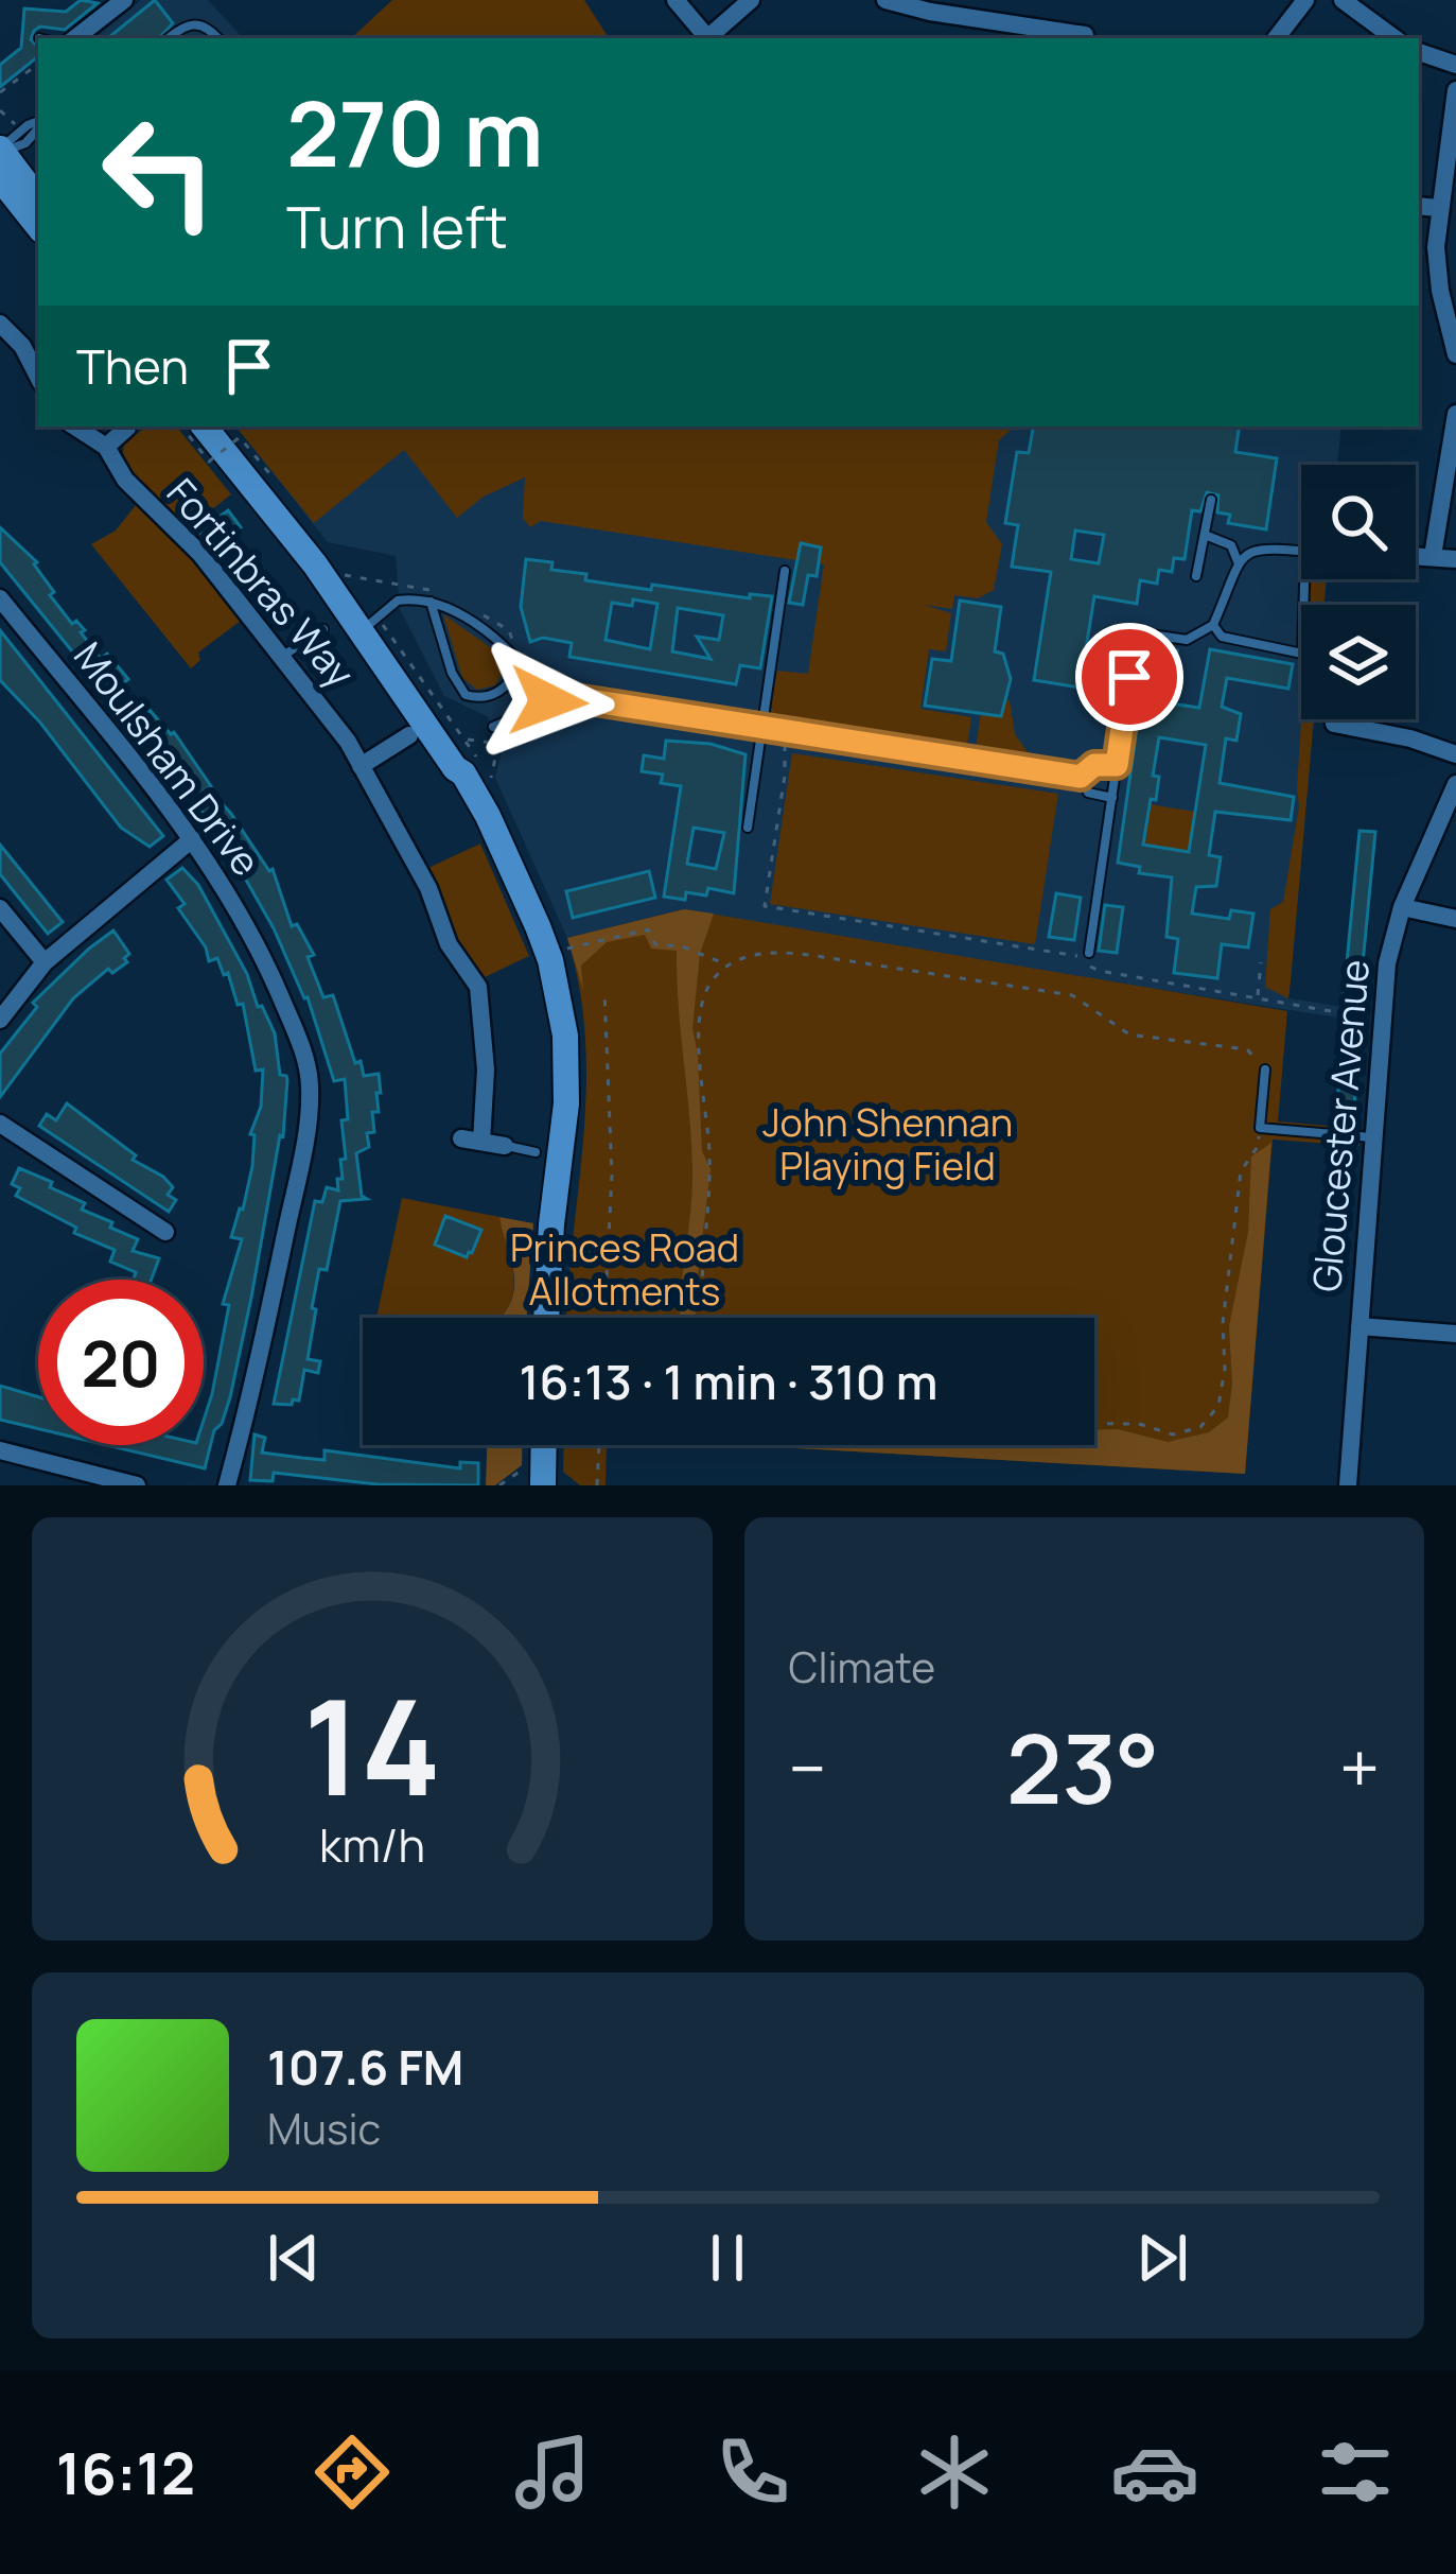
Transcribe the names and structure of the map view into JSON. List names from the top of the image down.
{
  "streets": {
    "street": ["Fortinbras Way", "Moulsham Drive", "Gloucester Avenue"]
  },
  "parks": ["John Shennan Playing Field", "Princes Road Allotments"],
  "page": {
    "turn": ["270 m", "Turn left"],
    "then": "Then",
    "limit": "20",
    "trip": "16:13 · 1 min · 310 m",
    "tile": "Climate",
    "heat": ["−", "23°", "+"],
    "song": ["107.6 FM", "Music"],
    "tabs": "16:12",
    "gauge": ["14", "km/h"]
  }
}
